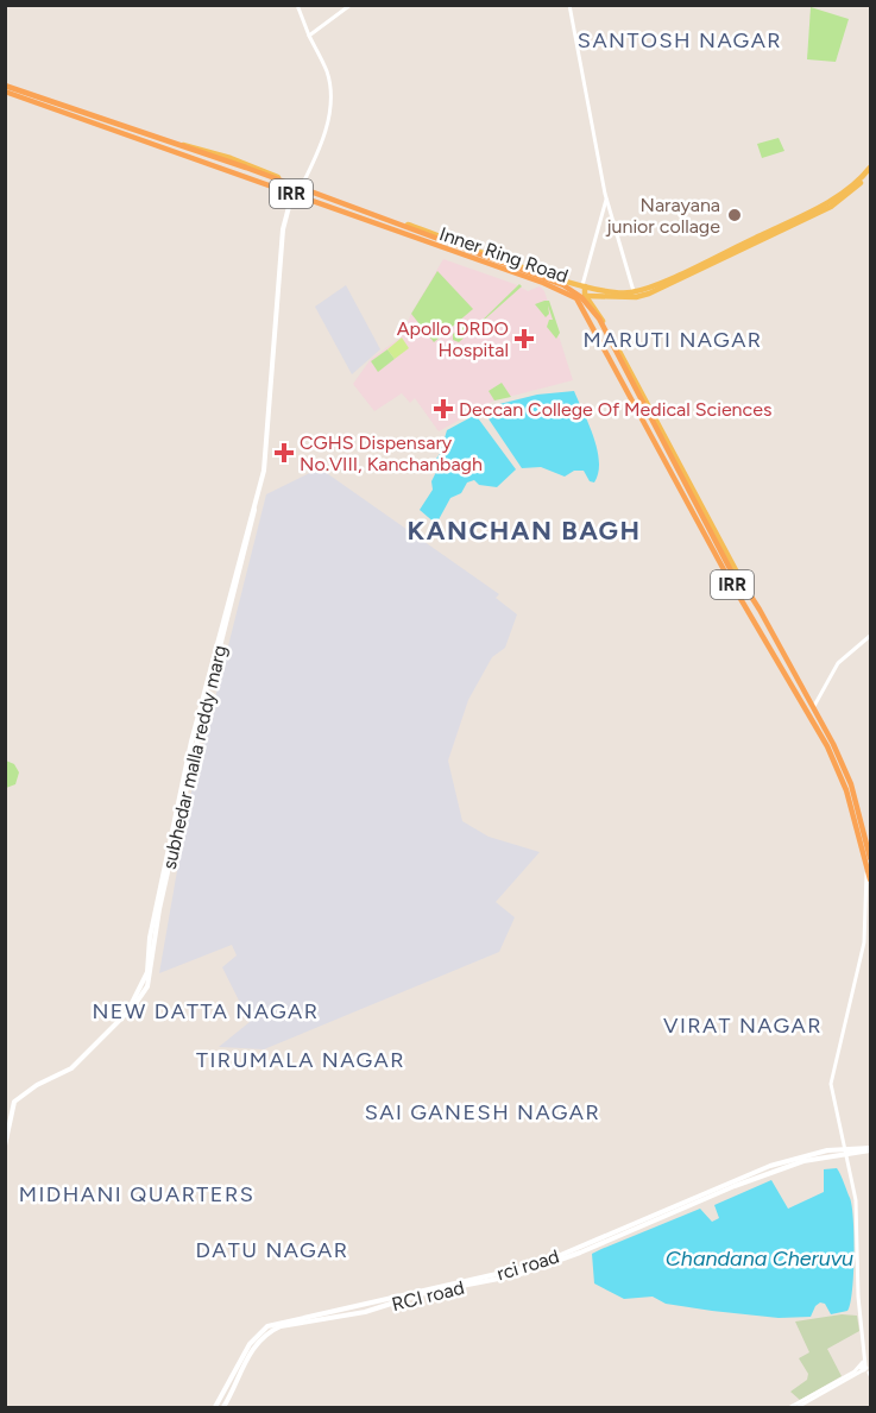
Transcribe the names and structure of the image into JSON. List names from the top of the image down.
{
  "streets": {
    "highway": ["IRR", "Inner Ring Road"],
    "main road": ["subhedar malla reddy marg", "rci road", "RCI road"]
  },
  "crossings": [
    ["Inner Ring Road", "subhedar malla reddy marg"],
    ["rci road", "RCI road"]
  ],
  "districts": [
    "SANTOSH NAGAR",
    "MARUTI NAGAR",
    "KANCHAN BAGH",
    "NEW DATTA NAGAR",
    "VIRAT NAGAR",
    "TIRUMALA NAGAR",
    "SAI GANESH NAGAR",
    "MIDHANI QUARTERS",
    "DATU NAGAR"
  ],
  "water": ["Chandana Cheruvu"],
  "places": {
    "other": ["Narayana junior collage"],
    "health": ["Apollo DRDO Hospital", "Deccan College Of Medical Sciences", "CGHS Dispensary No.VIII, Kanchanbagh"]
  }
}
